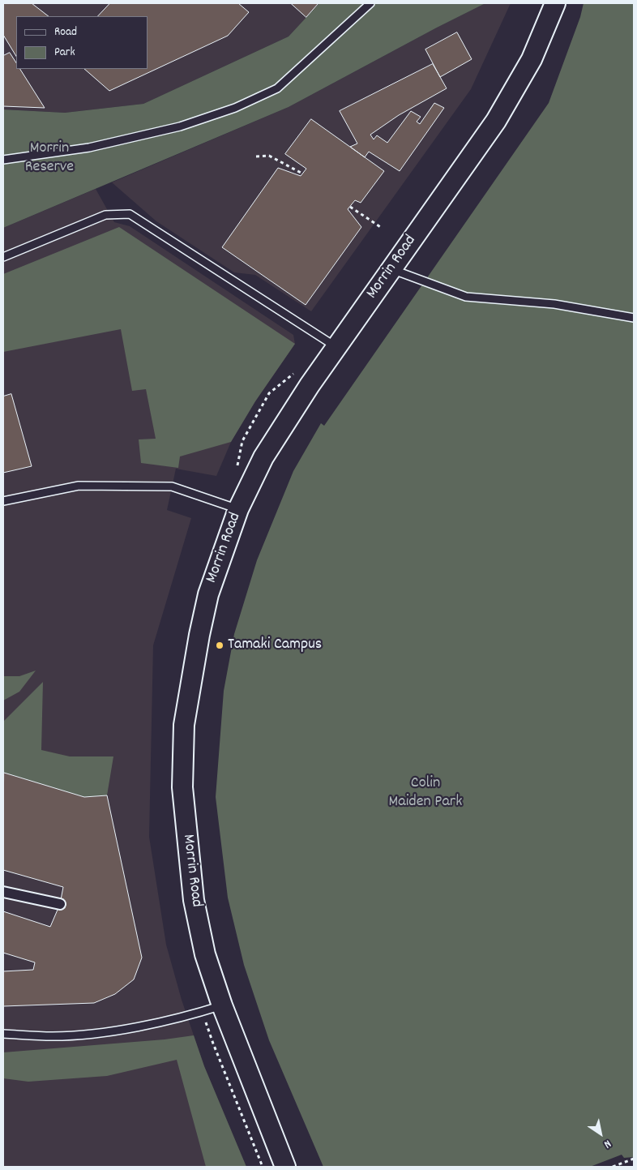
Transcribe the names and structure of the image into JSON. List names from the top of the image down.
{
  "streets": {
    "main road": ["Morrin Road"]
  },
  "parks": ["Morrin Reserve", "Colin Maiden Park"],
  "places": ["Tamaki Campus"],
  "legend": ["Road", "Park"],
  "north": "bottom right"
}
